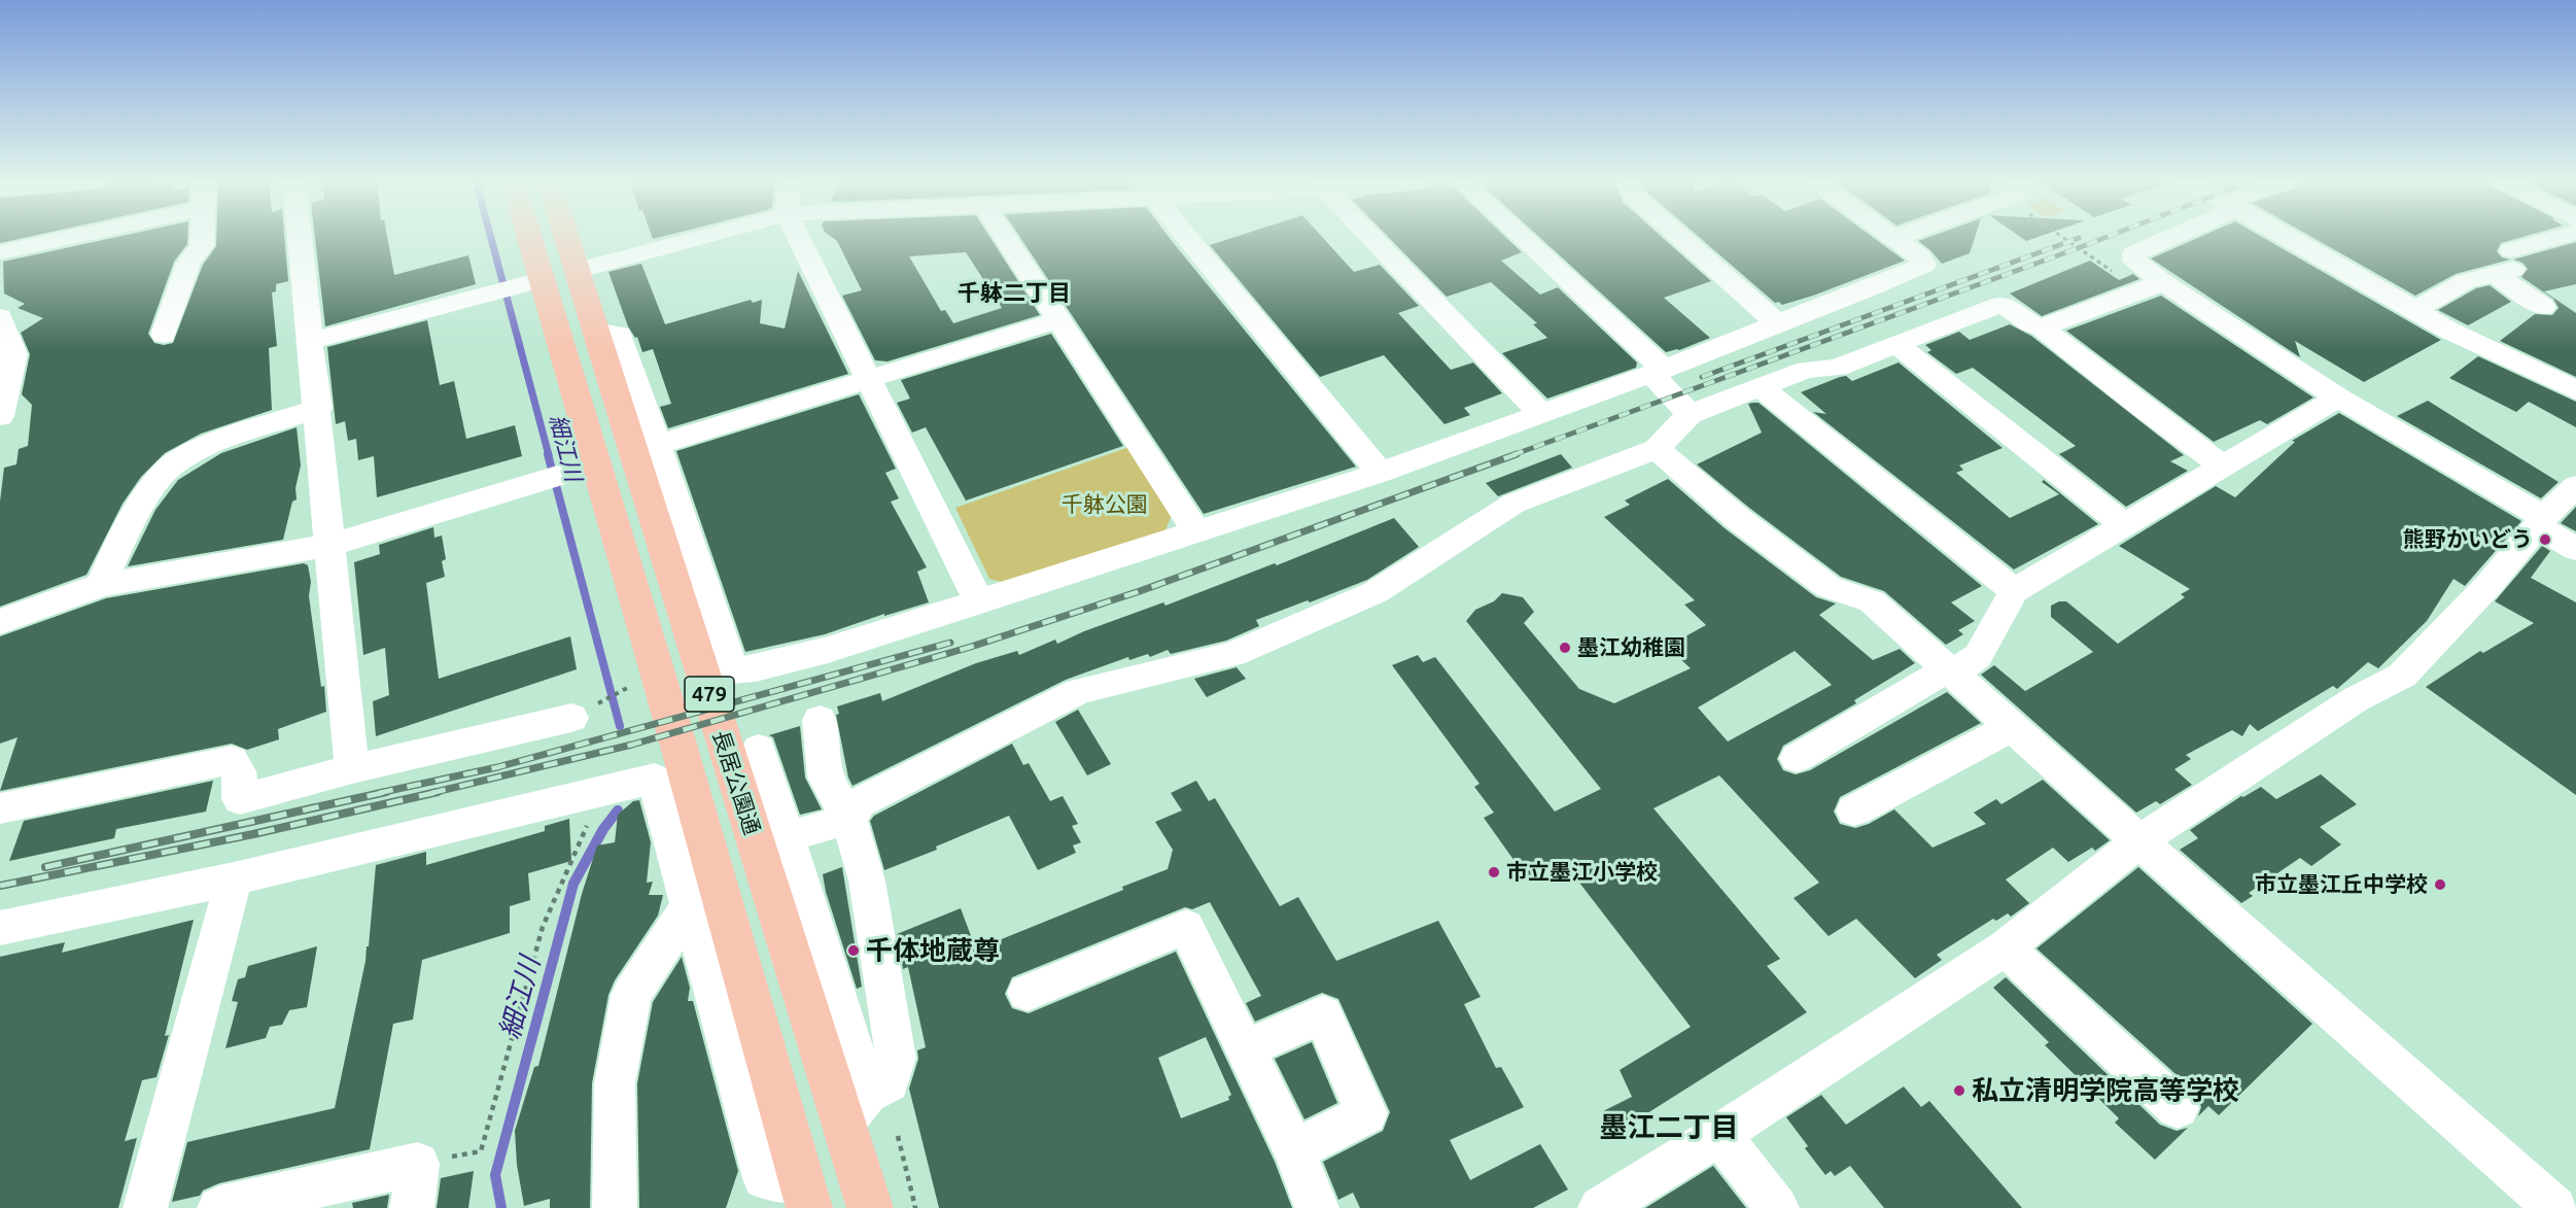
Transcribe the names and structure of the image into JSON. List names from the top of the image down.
{
  "streets": {
    "highway": ["479", "長居公園通"]
  },
  "districts": ["千躰二丁目", "墨江二丁目"],
  "water": ["細江川"],
  "parks": ["千躰公園"],
  "places": [
    "熊野かいどう",
    "墨江幼稚園",
    "市立墨江小学校",
    "市立墨江丘中学校",
    "千体地蔵尊",
    "私立清明学院高等学校"
  ]
}
